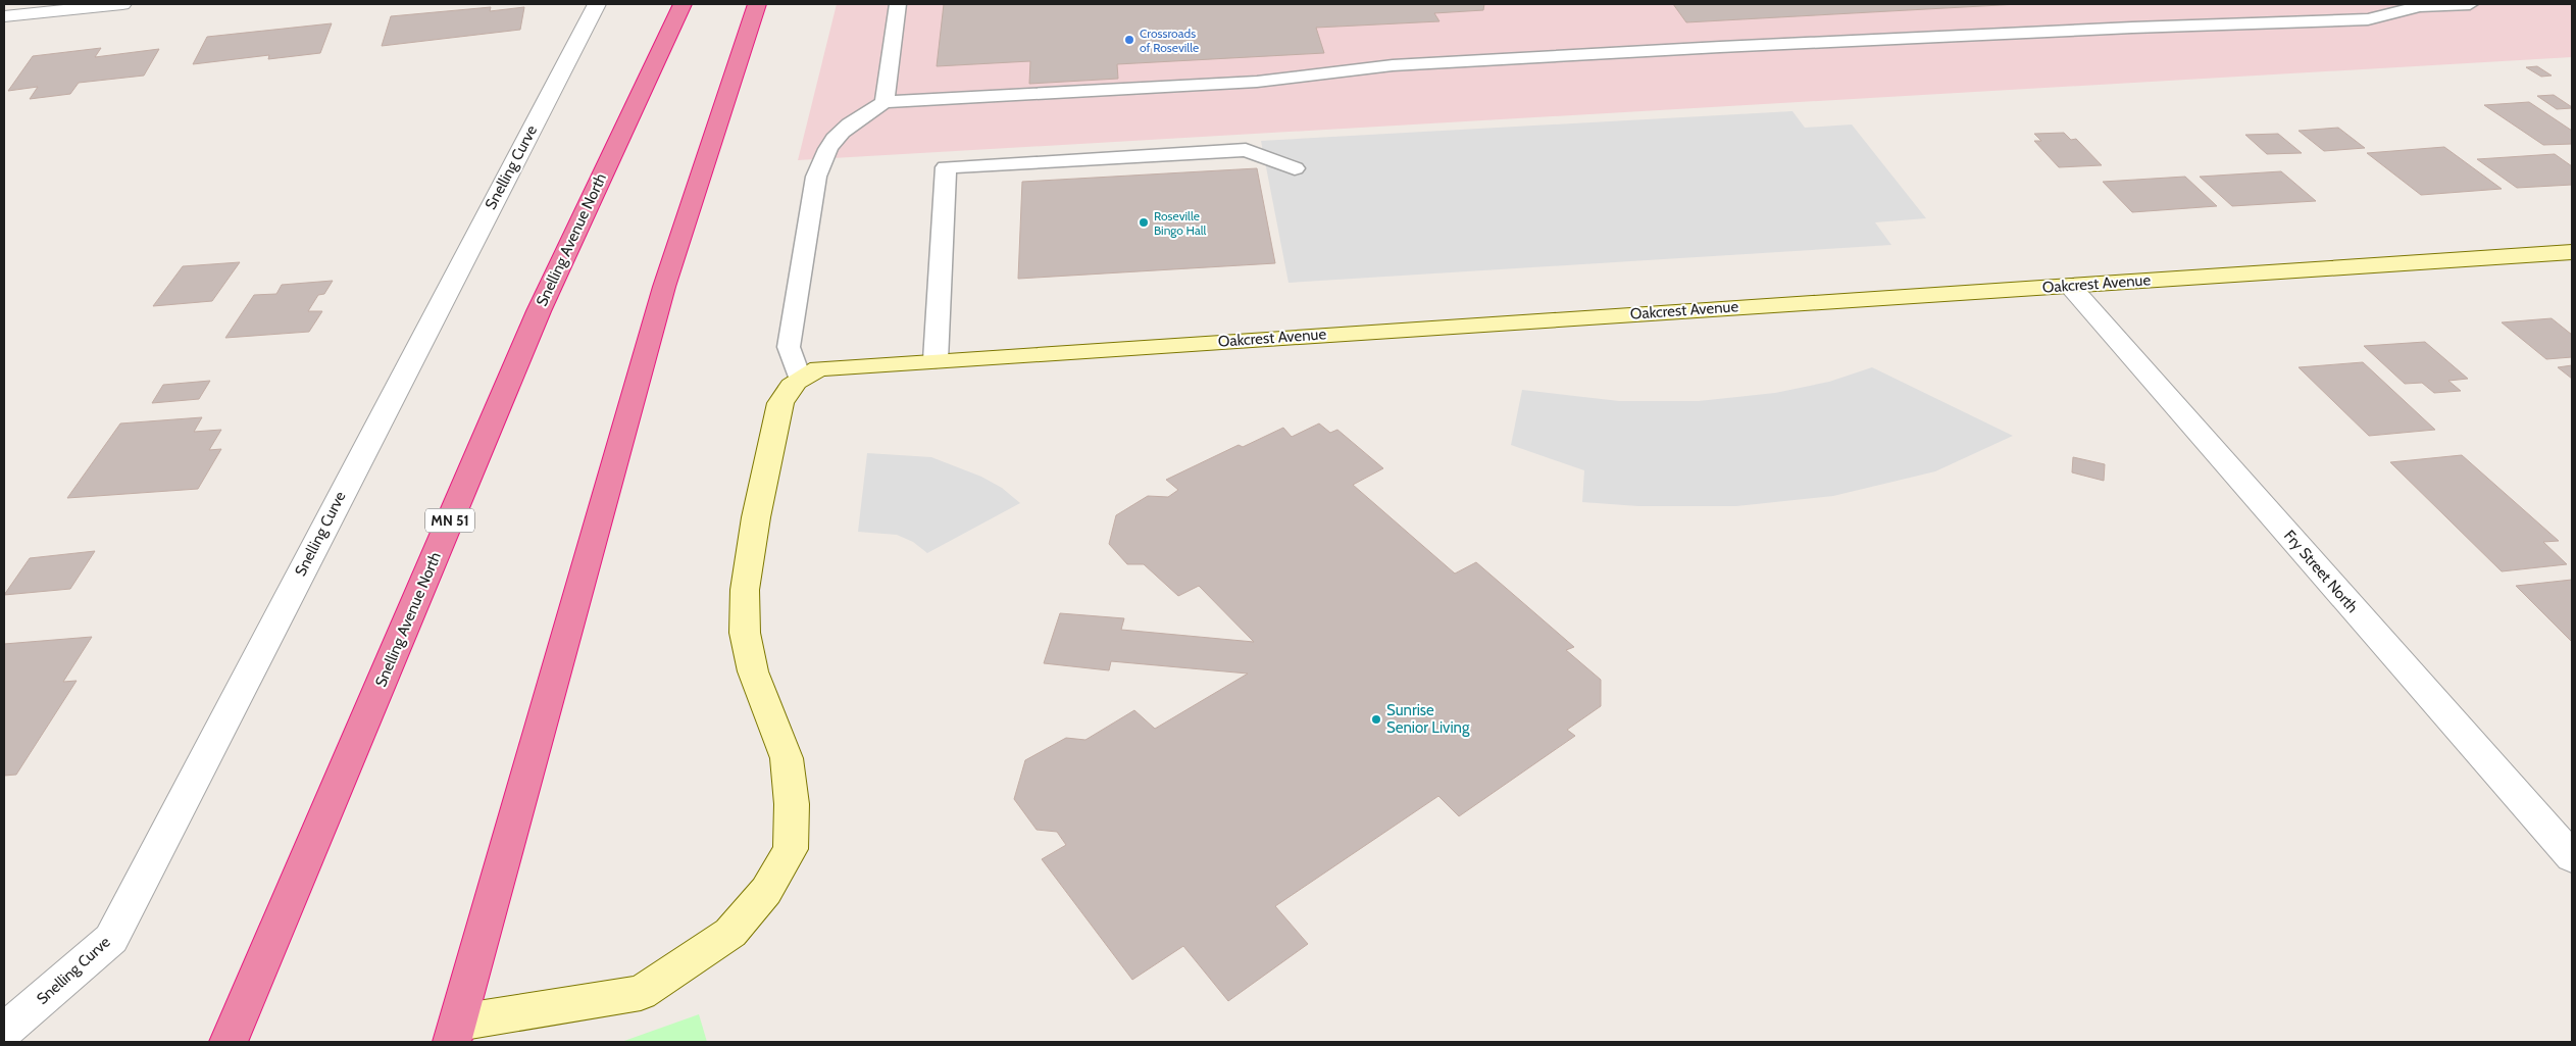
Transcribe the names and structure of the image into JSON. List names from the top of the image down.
{
  "streets": {
    "highway": ["Snelling Avenue North", "MN 51"],
    "street": ["Snelling Curve", "Oakcrest Avenue", "Fry Street North"]
  },
  "crossings": [
    ["Oakcrest Avenue", "Fry Street North"]
  ],
  "places": ["Crossroads of Roseville", "Roseville Bingo Hall", "Sunrise Senior Living"]
}
